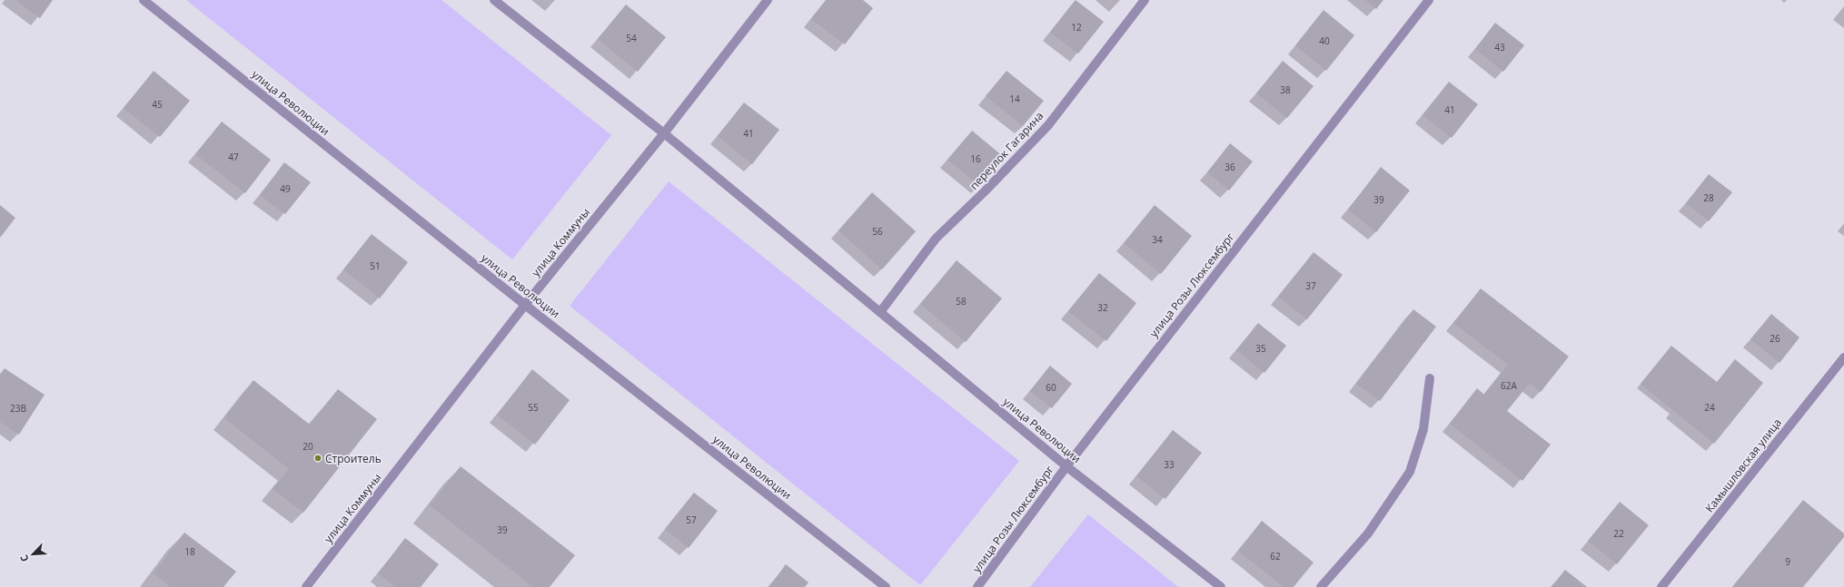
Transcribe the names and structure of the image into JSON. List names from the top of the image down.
{
  "streets": {
    "street": [
      "улица Революции",
      "переулок Гагарина",
      "улица Коммуны",
      "улица Розы Люксембург",
      "Камышловская улица"
    ]
  },
  "crossings": [
    ["улица Революции", "переулок Гагарина"],
    ["улица Революции", "улица Коммуны"],
    ["улица Революции", "улица Розы Люксембург"]
  ],
  "places": ["Строитель"],
  "house_numbers": [
    "12",
    "54",
    "40",
    "43",
    "38",
    "14",
    "45",
    "41",
    "41",
    "47",
    "16",
    "36",
    "49",
    "28",
    "39",
    "56",
    "34",
    "51",
    "37",
    "58",
    "32",
    "26",
    "35",
    "62А",
    "60",
    "55",
    "24",
    "23В",
    "20",
    "33",
    "57",
    "39",
    "22",
    "18",
    "62",
    "9"
  ],
  "north": "bottom left"
}
